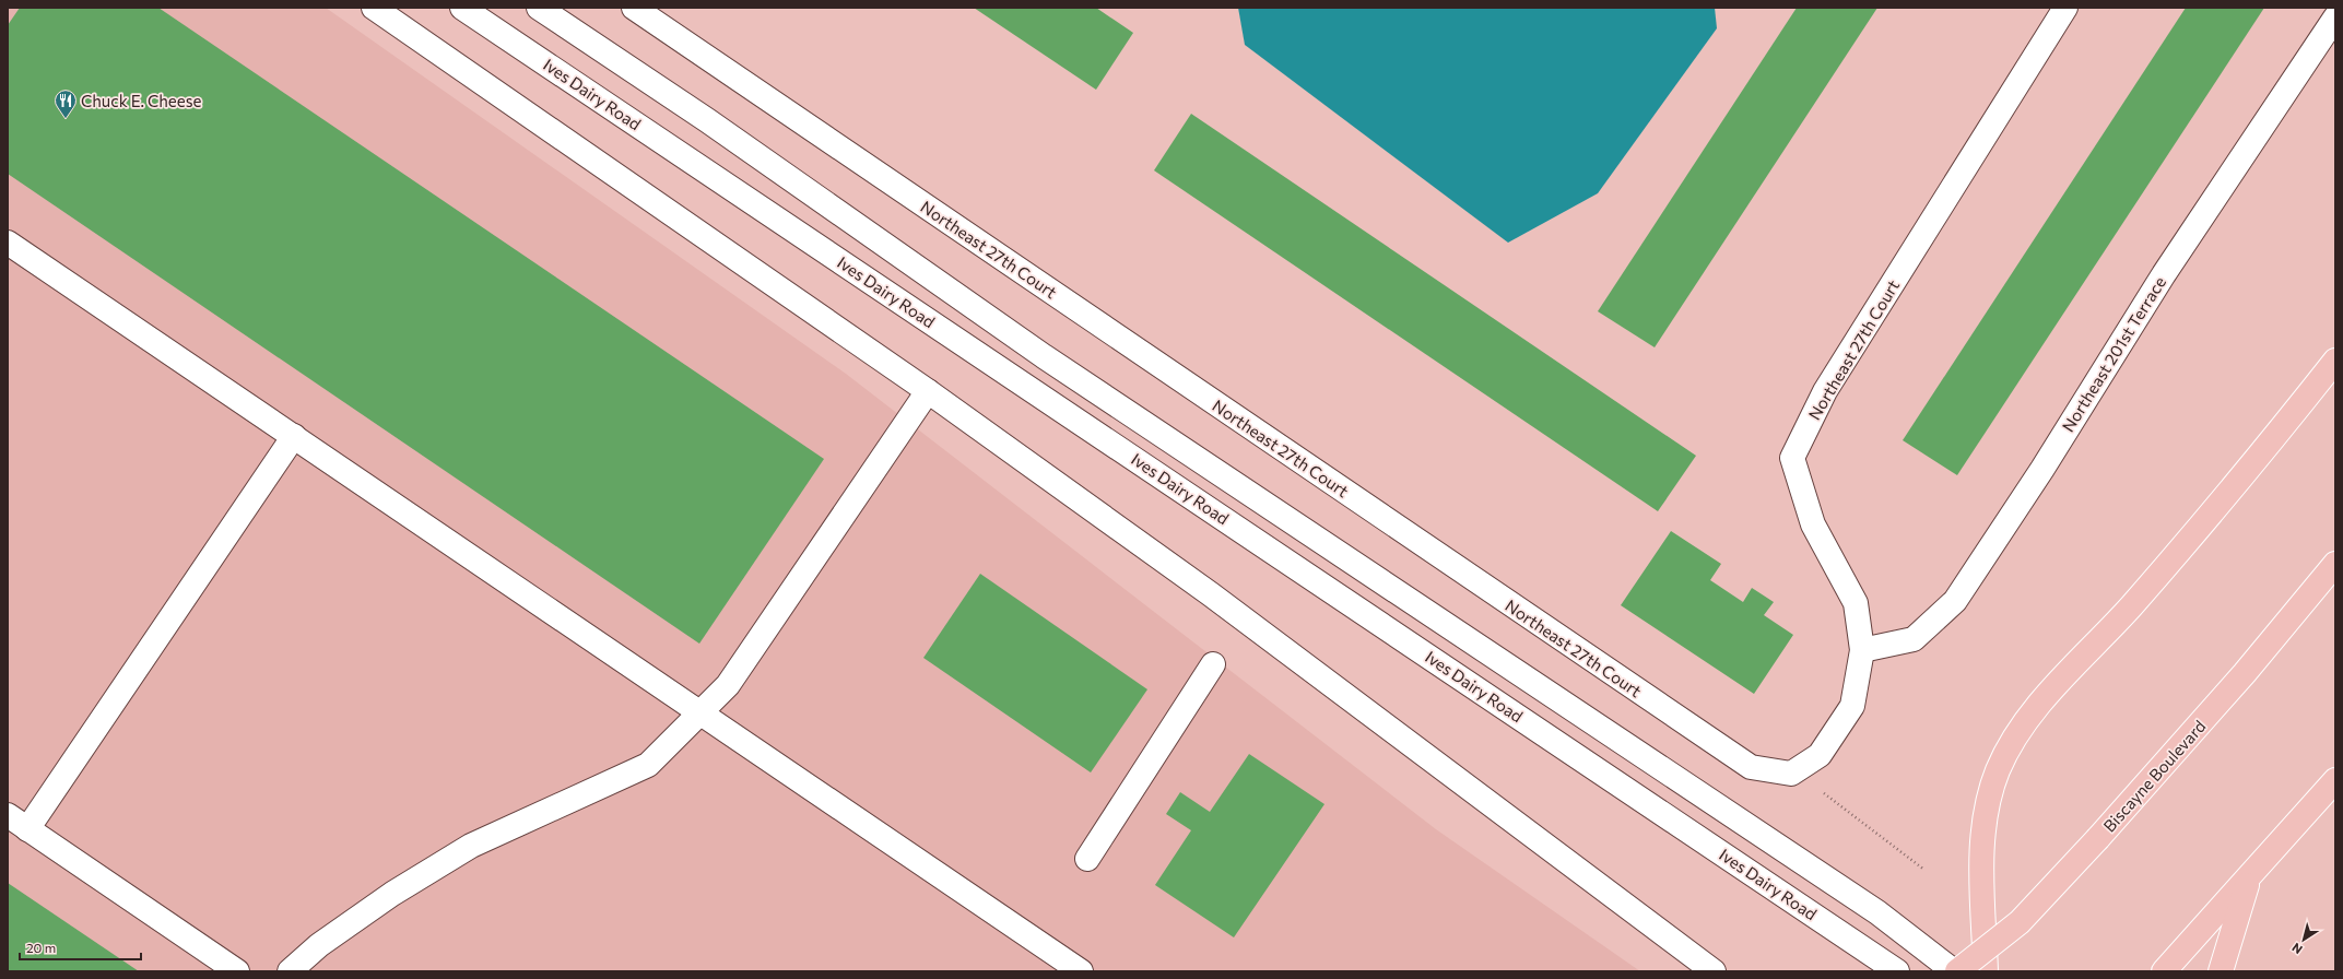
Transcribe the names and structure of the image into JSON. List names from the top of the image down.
{
  "streets": {
    "main road": ["Biscayne Boulevard"],
    "street": ["Ives Dairy Road", "Northeast 27th Court", "Northeast 201st Terrace"]
  },
  "crossings": [
    ["Ives Dairy Road", "Biscayne Boulevard"],
    ["Northeast 27th Court", "Northeast 201st Terrace"]
  ],
  "places": {
    "restaurant": ["Chuck E. Cheese"]
  },
  "scale_bar": "20 m",
  "north": "bottom left"
}
